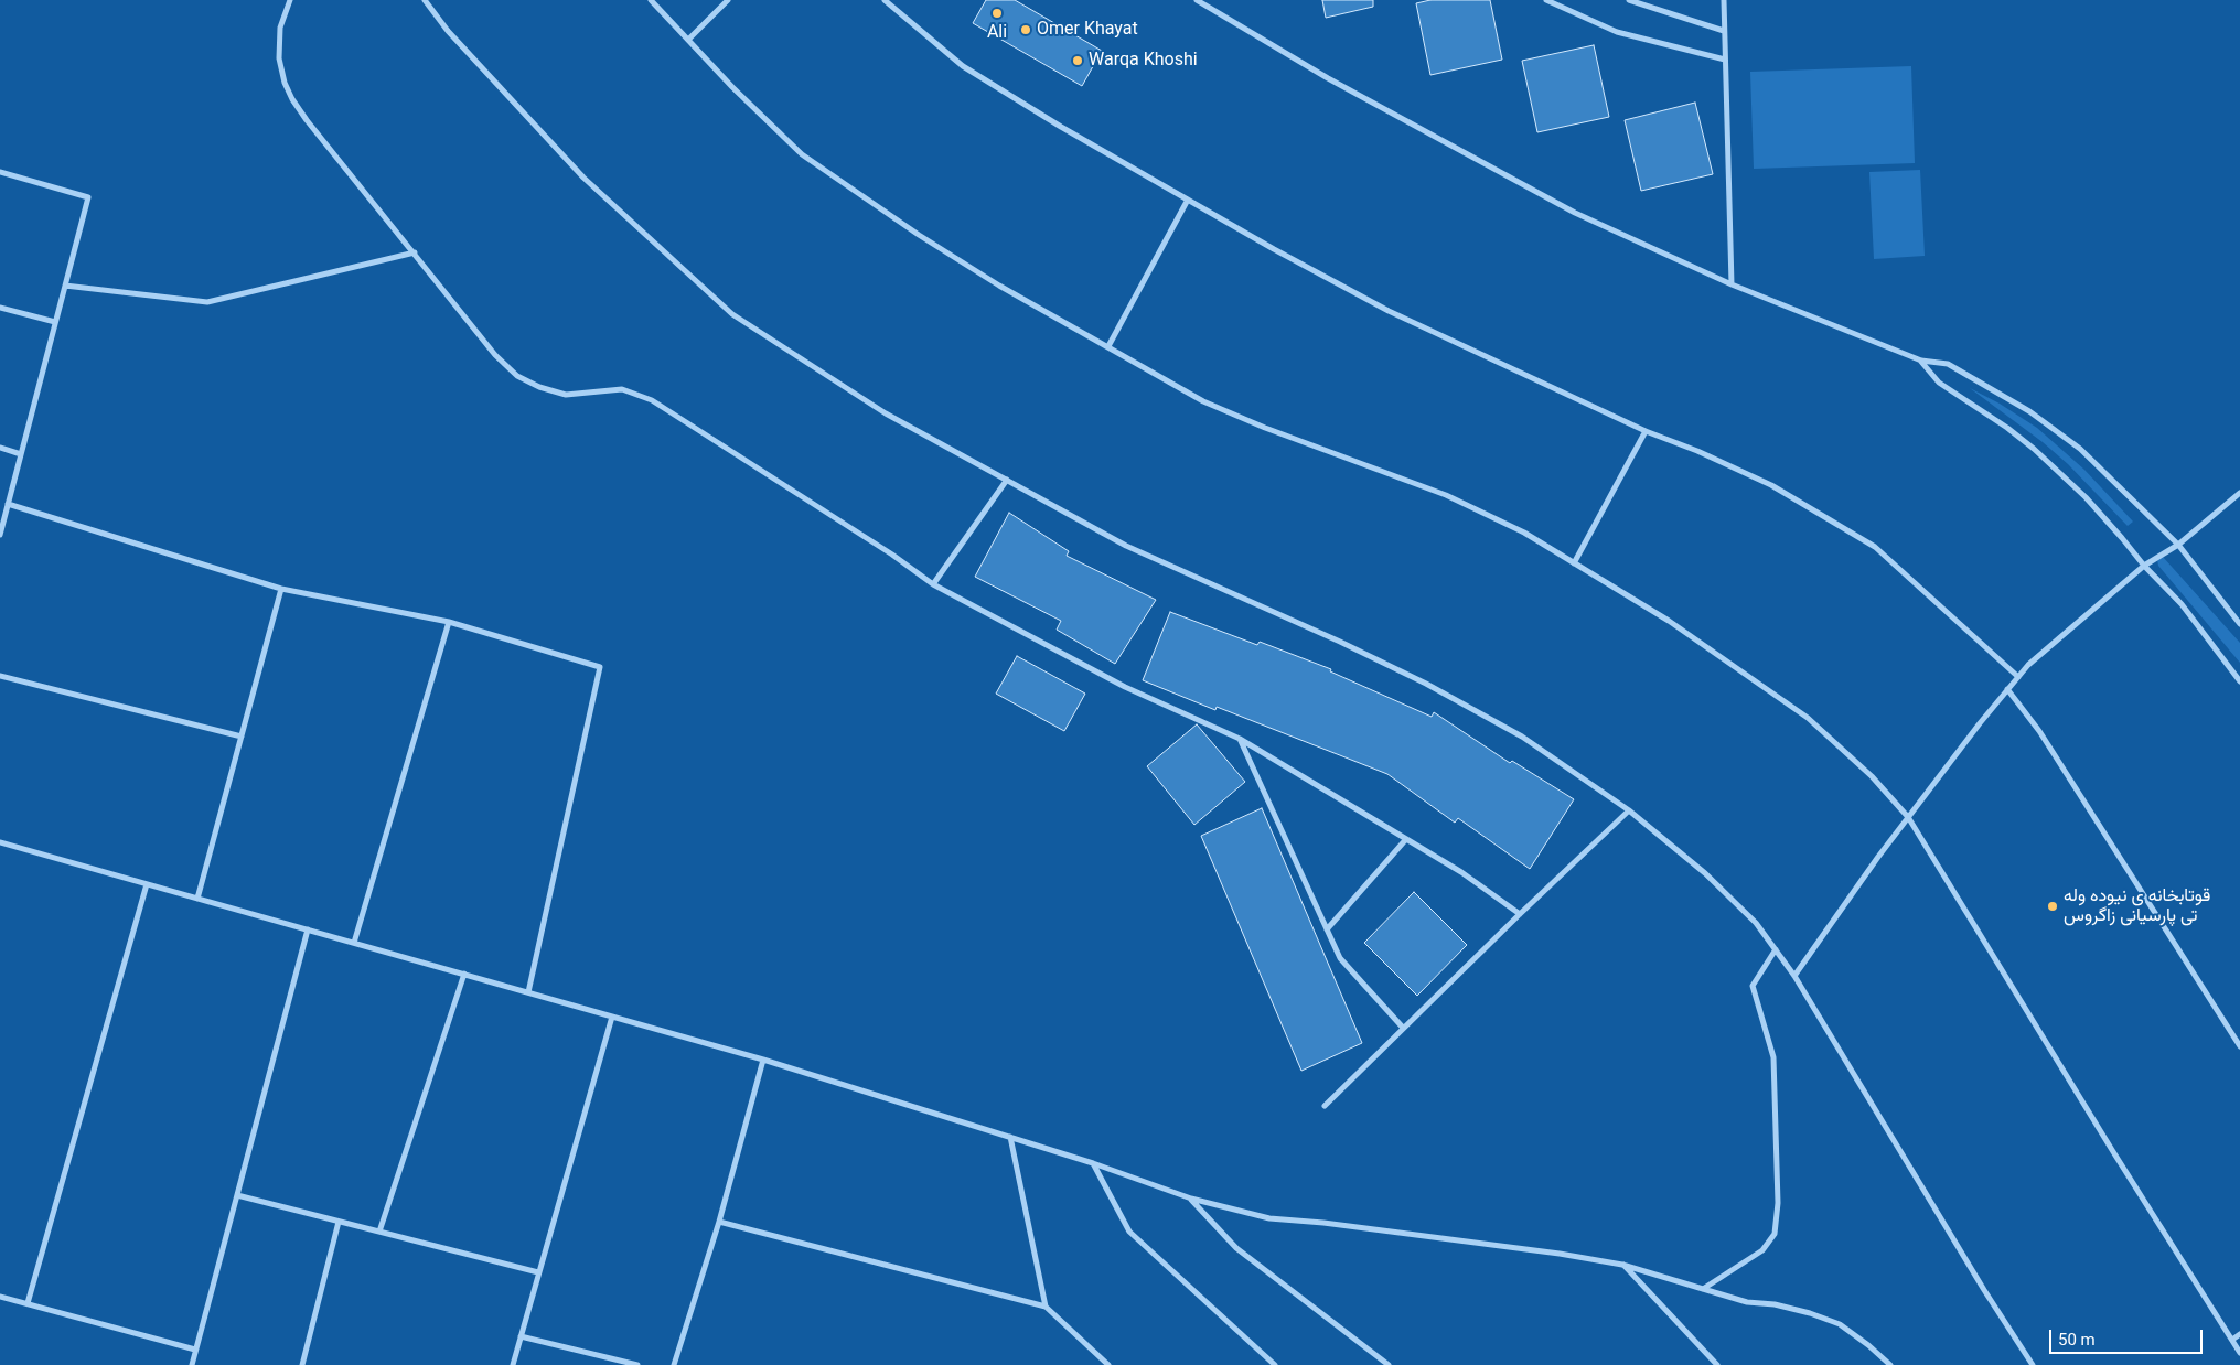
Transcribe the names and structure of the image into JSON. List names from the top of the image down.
{
  "places": [
    "Ali",
    "Omer Khayat",
    "Warqa Khoshi",
    "قوتابخانه ی نیوده وله تی پارسیانی زاگروس"
  ],
  "scale_bar": "50 m"
}
